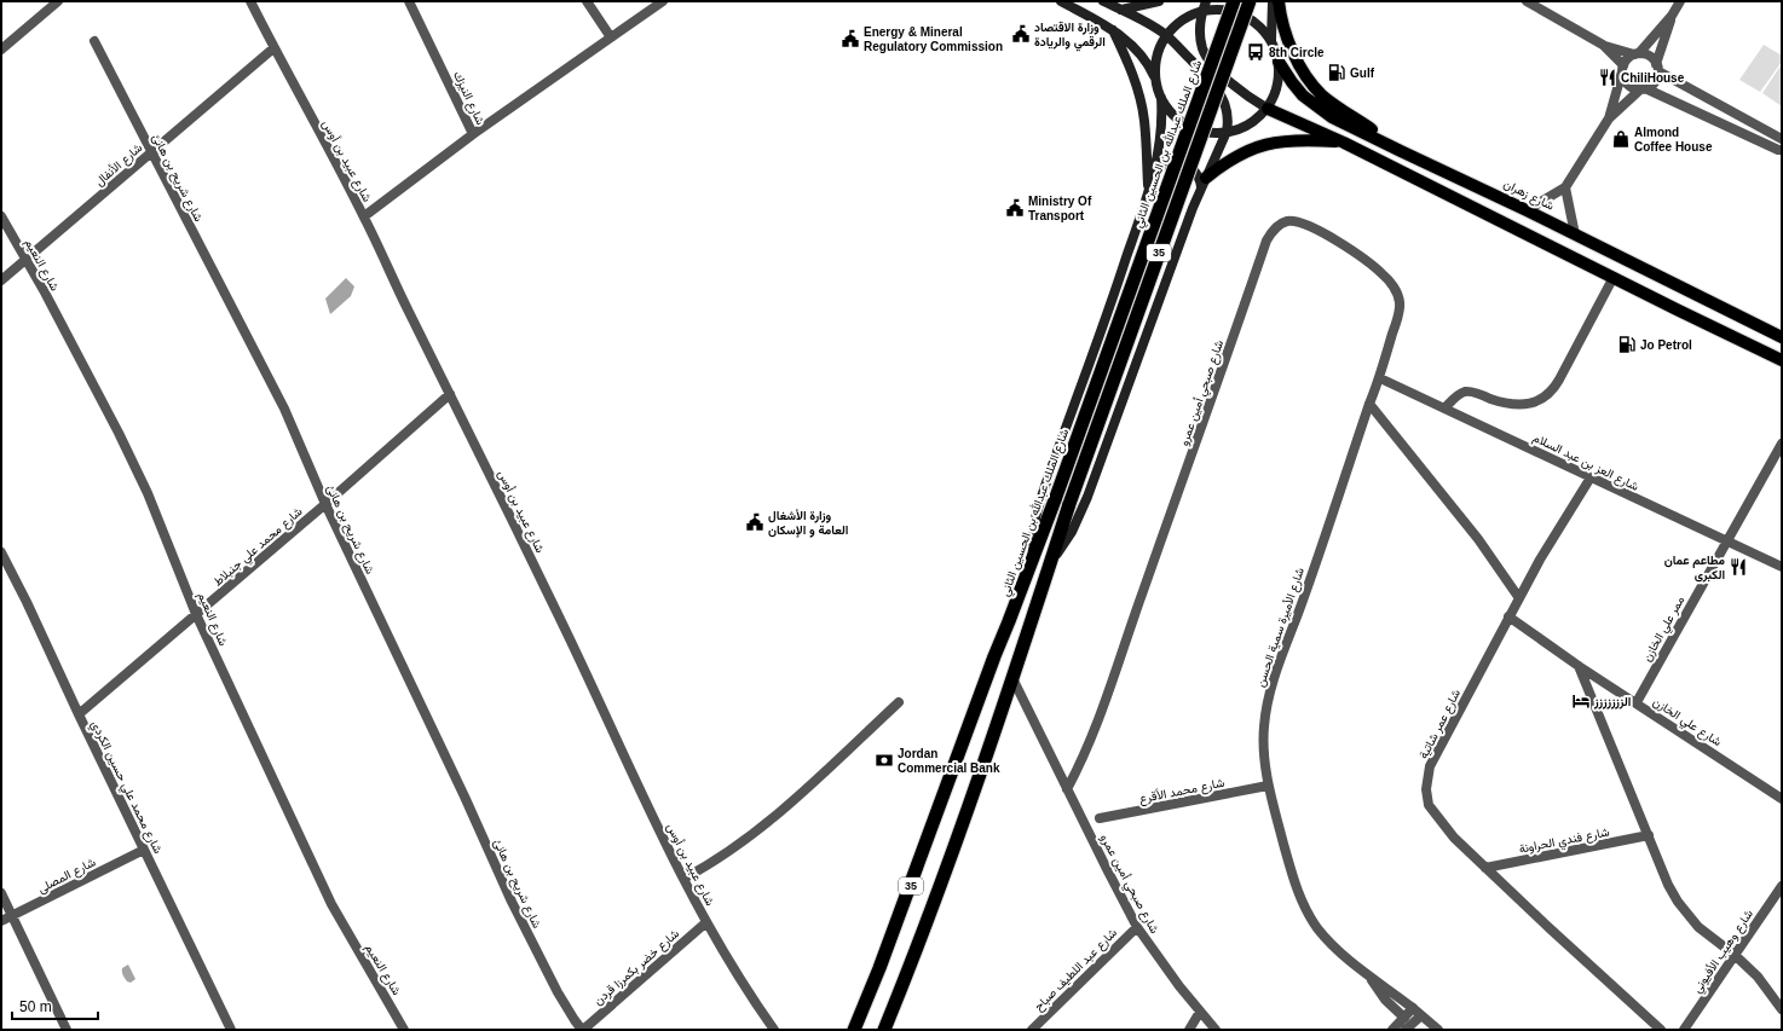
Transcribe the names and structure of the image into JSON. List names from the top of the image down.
{
  "streets": {
    "highway": ["شارع الملك عبدالله بن الحسين الثاني", "35"],
    "main road": ["شارع زهران"],
    "street": [
      "شارع النيزك",
      "شارع عبيد بن أوس",
      "شارع الأنفال",
      "شارع شريح بن هانئ",
      "شارع النعيم",
      "شارع صبحي أمين عمرو",
      "شارع العز بن عبد السلام",
      "شارع محمد علي جنبلاط",
      "شارع الأميرة سمية الحسن",
      "ممر علي الخازن",
      "شارع علي الخازن",
      "شارع عمر شاتية",
      "شارع محمد علي حسين الكردي",
      "شارع محمد الأقرع",
      "شارع فندي الحراونة",
      "شارع المصلى",
      "شارع وهيب الأفيوني",
      "شارع خضر بكمرزا قردن",
      "شارع عبد اللطيف صباح"
    ]
  },
  "crossings": [
    ["شارع النيزك", "شارع عبيد بن أوس"],
    ["شارع عبيد بن أوس", "شارع الأنفال"],
    ["شارع عبيد بن أوس", "شارع محمد علي جنبلاط"],
    ["شارع عبيد بن أوس", "شارع خضر بكمرزا قردن"],
    ["شارع الأنفال", "شارع شريح بن هانئ"],
    ["شارع الأنفال", "شارع النعيم"],
    ["شارع شريح بن هانئ", "شارع محمد علي جنبلاط"],
    ["شارع شريح بن هانئ", "شارع خضر بكمرزا قردن"],
    ["35", "شارع صبحي أمين عمرو"],
    ["شارع النعيم", "شارع محمد علي جنبلاط"],
    ["شارع صبحي أمين عمرو", "شارع العز بن عبد السلام"],
    ["شارع صبحي أمين عمرو", "شارع الأميرة سمية الحسن"],
    ["شارع صبحي أمين عمرو", "شارع عبد اللطيف صباح"],
    ["شارع العز بن عبد السلام", "شارع الأميرة سمية الحسن"],
    ["شارع العز بن عبد السلام", "ممر علي الخازن"],
    ["شارع العز بن عبد السلام", "شارع عمر شاتية"],
    ["شارع محمد علي جنبلاط", "شارع محمد علي حسين الكردي"],
    ["شارع الأميرة سمية الحسن", "شارع محمد الأقرع"],
    ["ممر علي الخازن", "شارع علي الخازن"],
    ["شارع علي الخازن", "شارع عمر شاتية"],
    ["شارع عمر شاتية", "شارع فندي الحراونة"],
    ["شارع محمد علي حسين الكردي", "شارع المصلى"]
  ],
  "places": {
    "public building": [
      "وزارة الاقتصاد الرقمي والريادة",
      "Energy & Mineral Regulatory Commission",
      "Ministry Of Transport",
      "وزارة الأشغال العامة و الإسكان"
    ],
    "bus stop": ["8th Circle"],
    "fuel station": ["Gulf", "Jo Petrol"],
    "restaurant": ["ChiliHouse", "مطاعم عمان الكبرى"],
    "shop": ["Almond Coffee House"],
    "hotel": ["الززززززز"],
    "bank": ["Jordan Commercial Bank"]
  },
  "scale_bar": "50 m"
}
